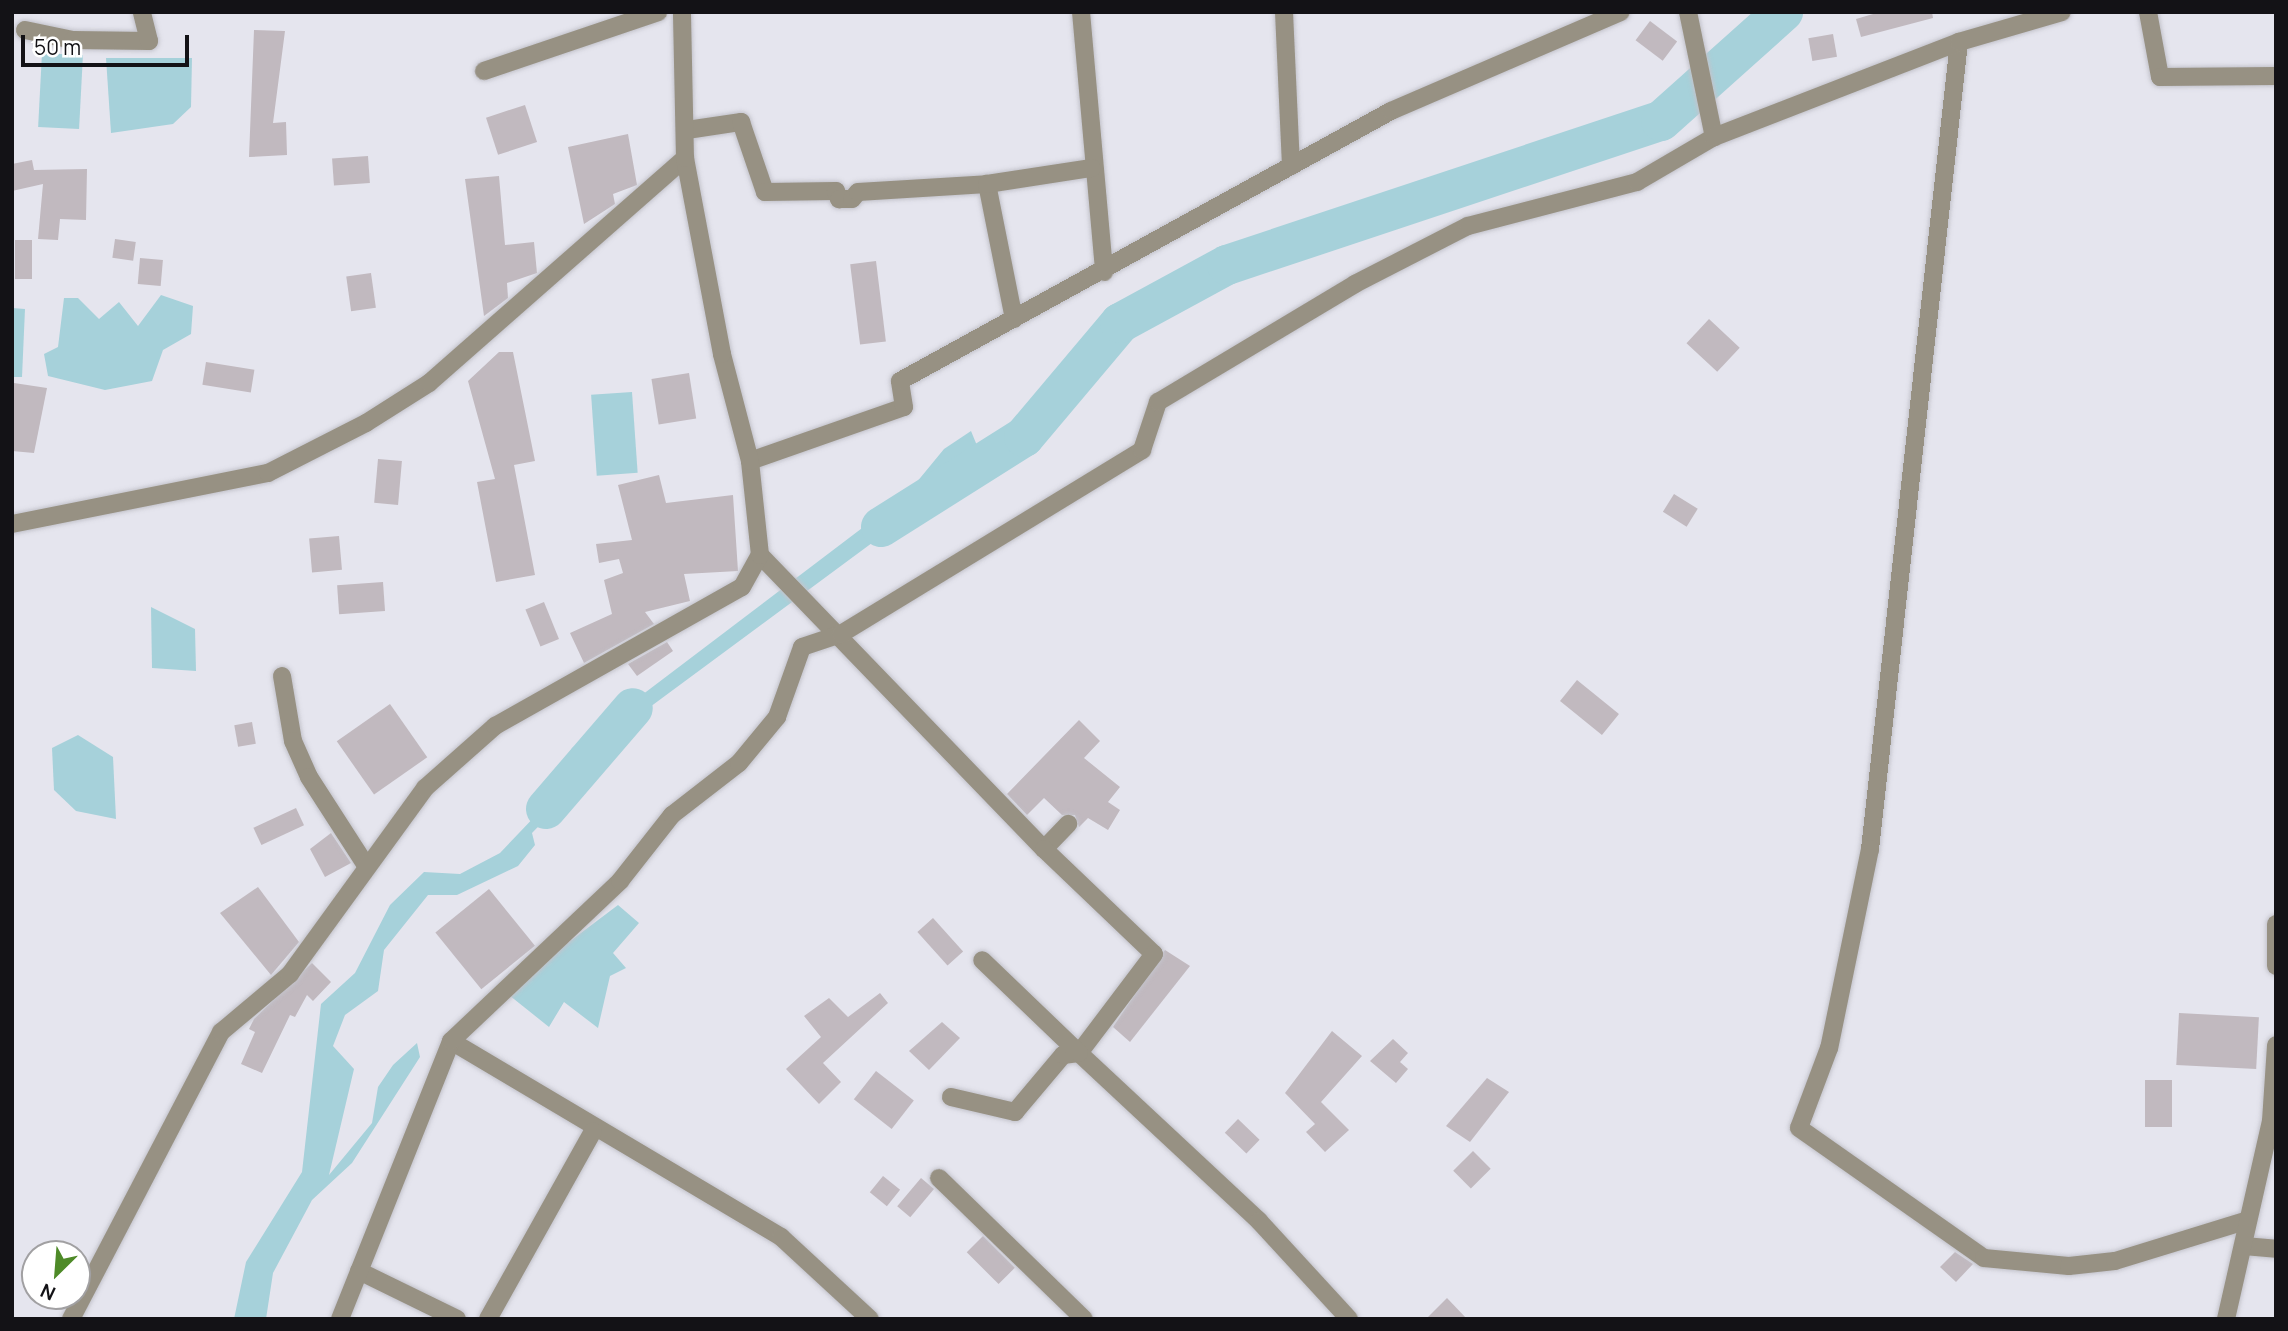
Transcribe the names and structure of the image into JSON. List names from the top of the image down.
{
  "scale_bar": "50 m",
  "north": "bottom left"
}
